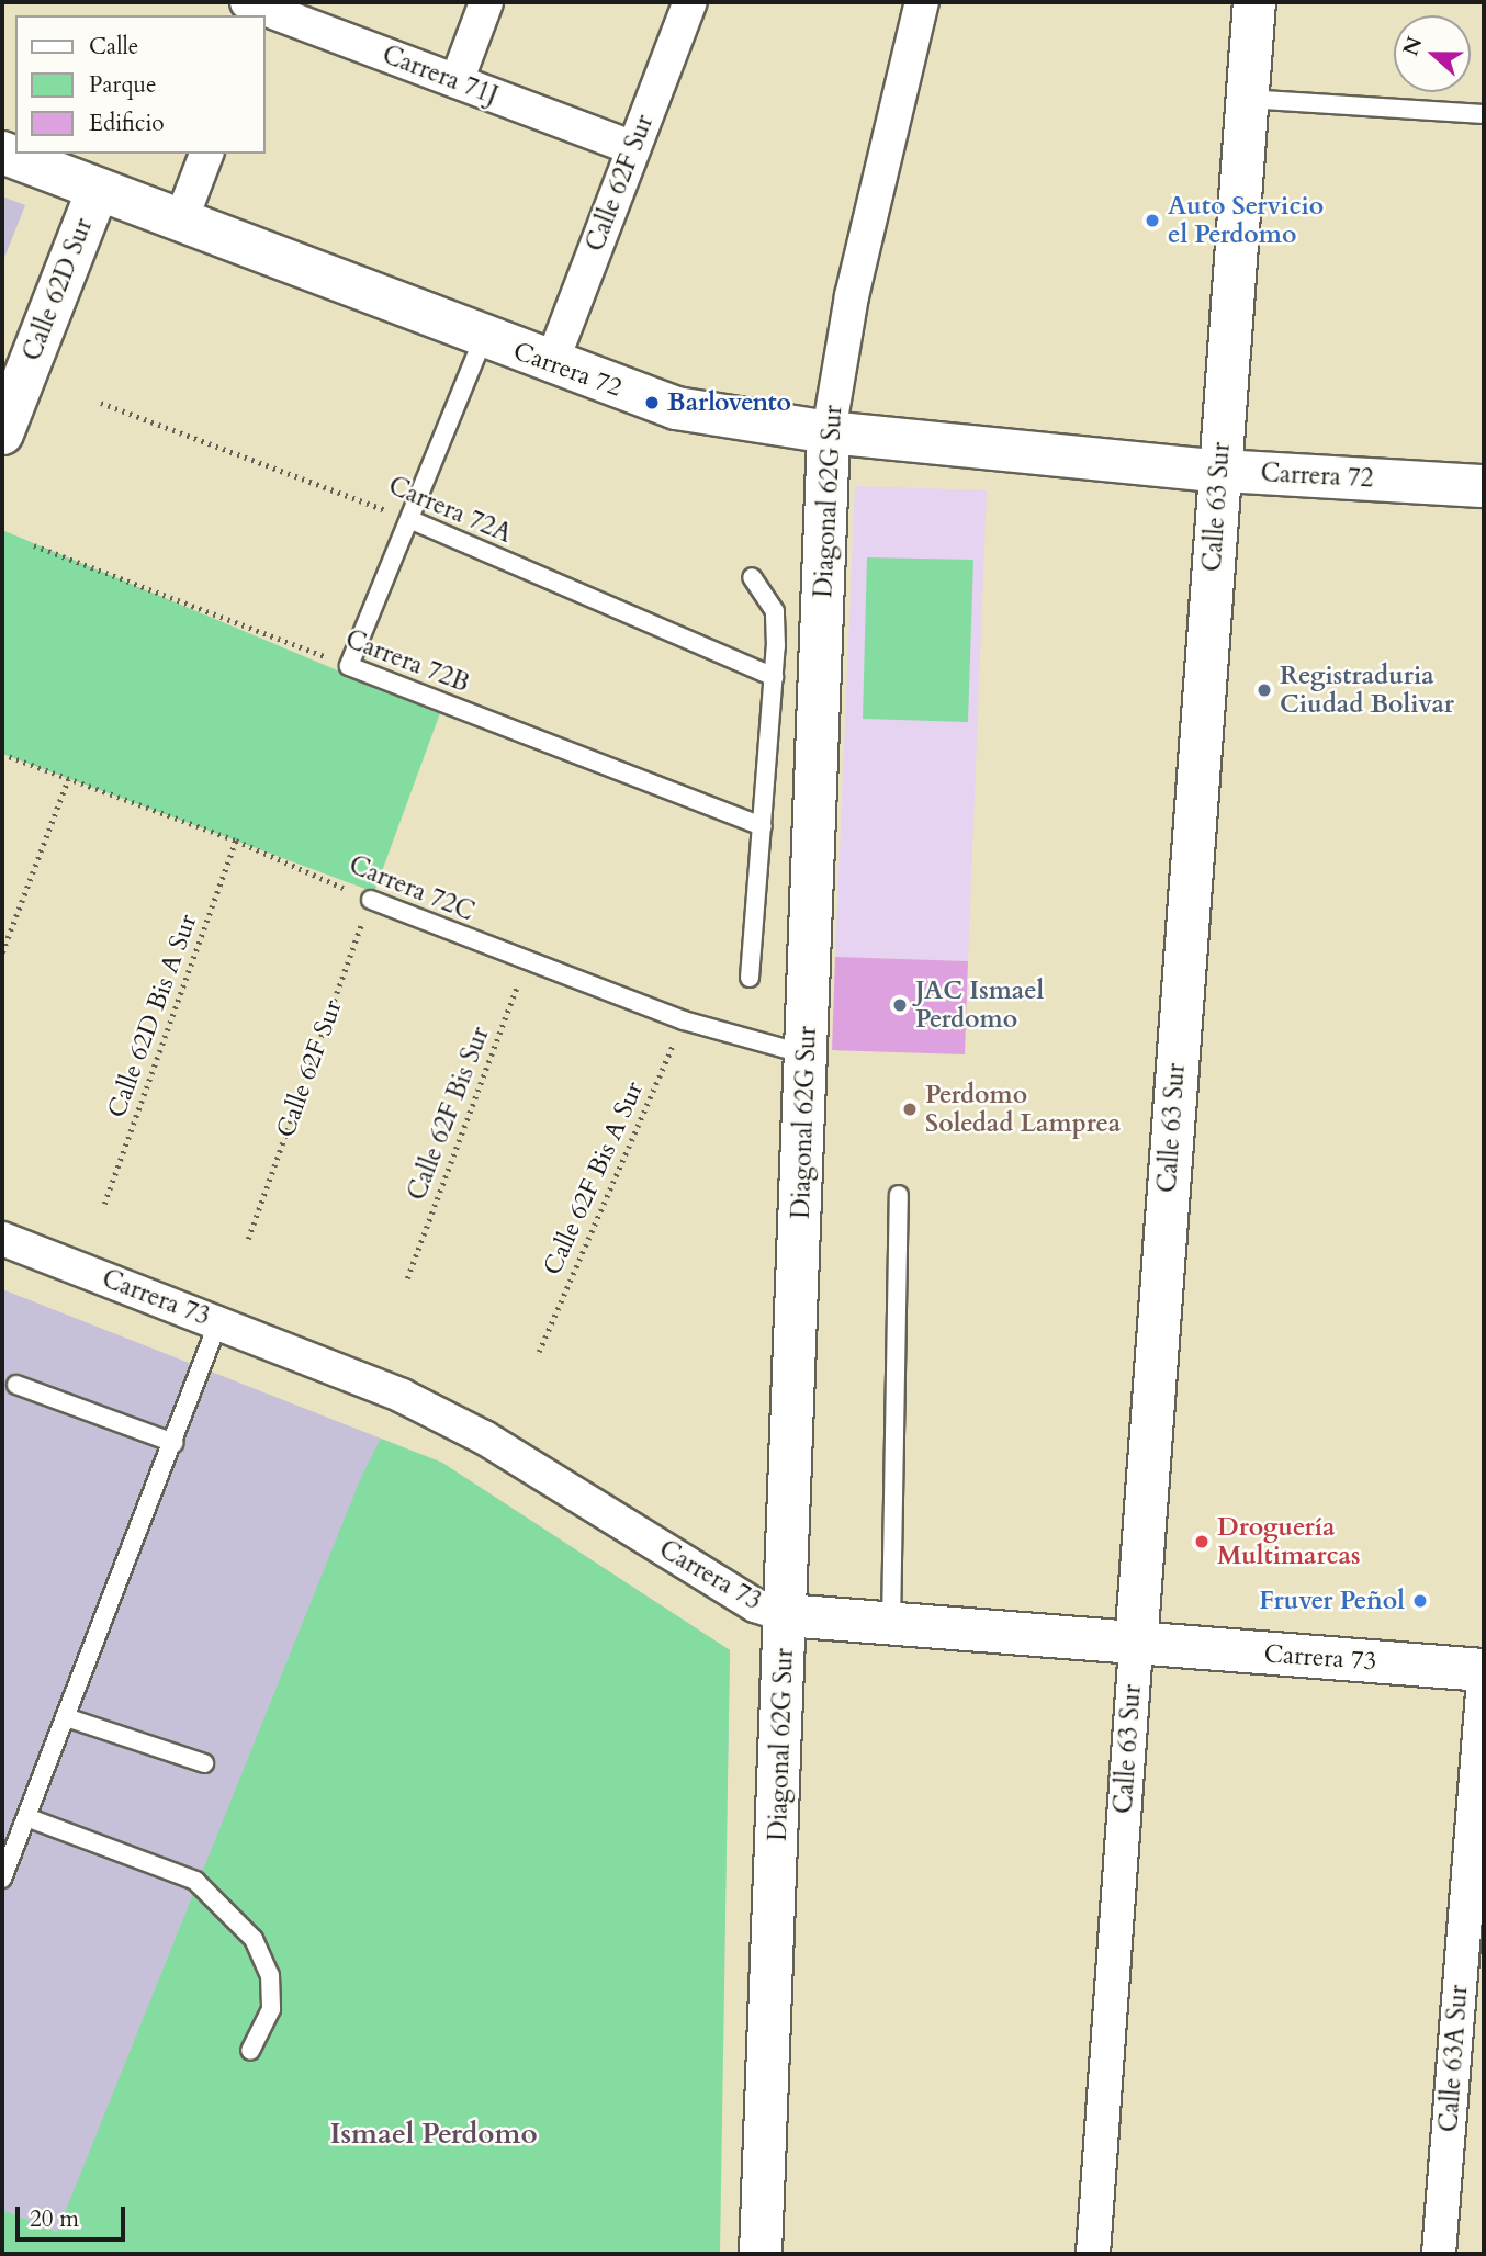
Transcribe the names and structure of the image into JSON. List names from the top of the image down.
{
  "streets": {
    "street": [
      "Carrera 71J",
      "Calle 62F Sur",
      "Calle 62D Sur",
      "Carrera 72",
      "Diagonal 62G Sur",
      "Calle 63 Sur",
      "Carrera 73",
      "Calle 63A Sur"
    ],
    "lane": ["Carrera 72A", "Carrera 72B", "Carrera 72C"],
    "path": ["Calle 62D Bis A Sur", "Calle 62F Bis Sur", "Calle 62F Bis A Sur"]
  },
  "crossings": [
    ["Carrera 71J", "Calle 62F Sur"],
    ["Calle 62F Sur", "Carrera 72"],
    ["Calle 62F Sur", "Carrera 72C"],
    ["Calle 62D Sur", "Carrera 72"],
    ["Carrera 72", "Diagonal 62G Sur"],
    ["Carrera 72", "Calle 63 Sur"],
    ["Diagonal 62G Sur", "Carrera 72C"],
    ["Diagonal 62G Sur", "Carrera 73"],
    ["Calle 63 Sur", "Carrera 73"],
    ["Carrera 72C", "Calle 62D Bis A Sur"],
    ["Carrera 72C", "Calle 62F Bis Sur"],
    ["Carrera 72C", "Calle 62F Bis A Sur"]
  ],
  "districts": ["Ismael Perdomo"],
  "places": [
    "Auto Servicio el Perdomo",
    "Barlovento",
    "Registraduria Ciudad Bolivar",
    "JAC Ismael Perdomo",
    "Perdomo Soledad Lamprea",
    "Droguería Multimarcas",
    "Fruver Peñol"
  ],
  "legend": ["Calle", "Parque", "Edificio"],
  "scale_bar": "20 m",
  "north": "left"
}
